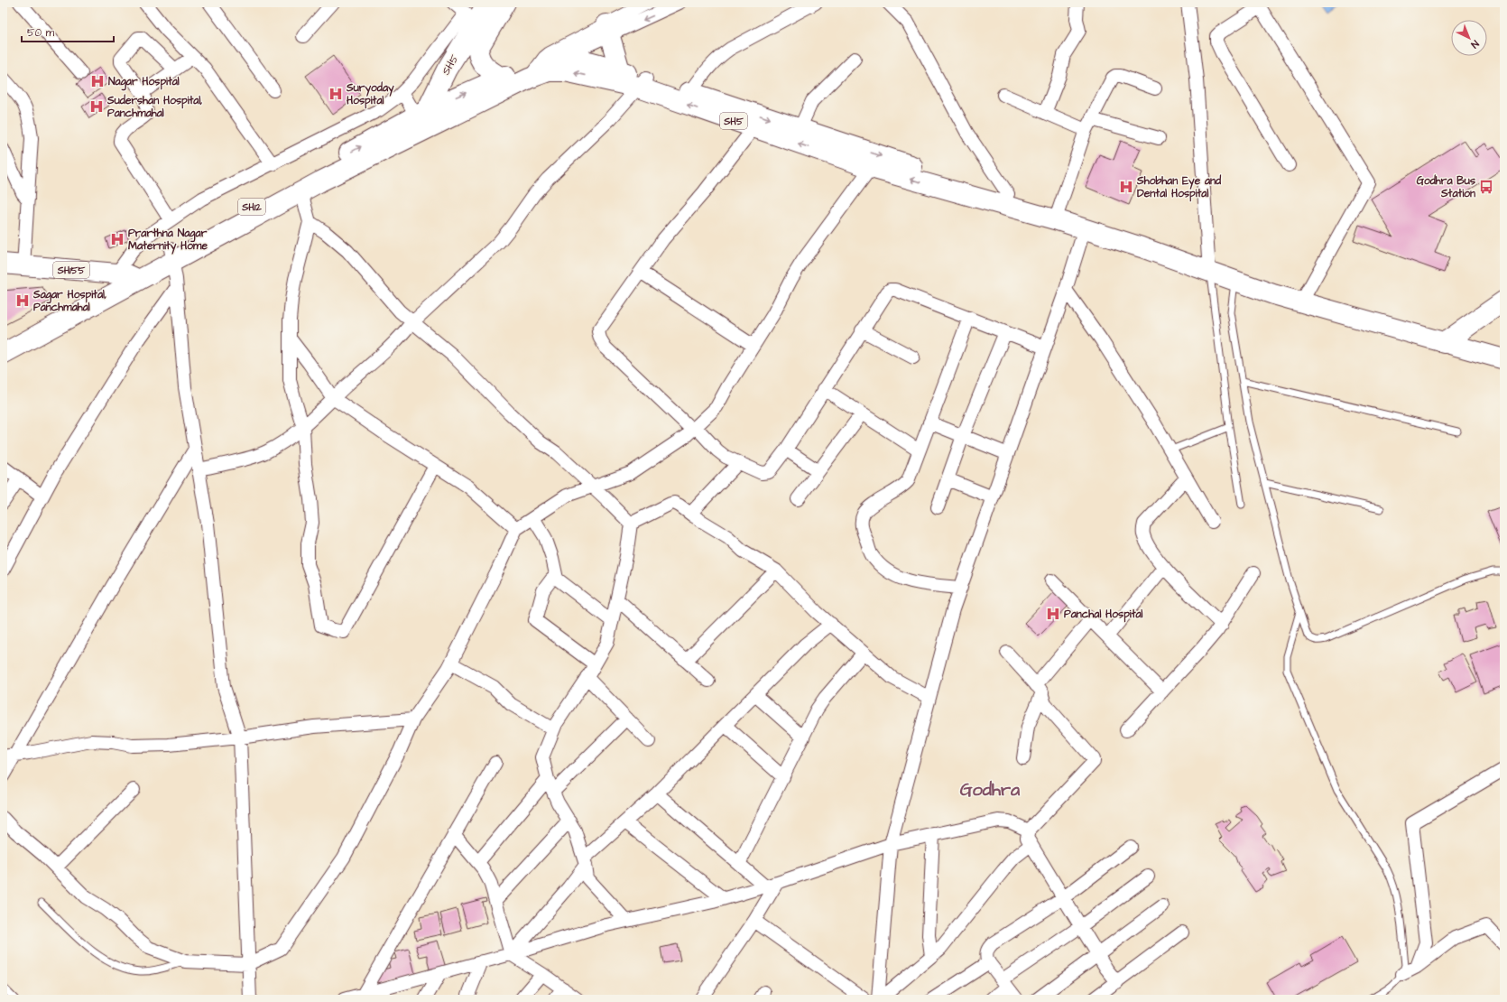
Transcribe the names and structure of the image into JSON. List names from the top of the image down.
{
  "streets": {
    "main road": ["SH5", "SH12", "SH155"]
  },
  "crossings": [
    ["SH5", "SH12"],
    ["SH12", "SH155"]
  ],
  "districts": ["Godhra"],
  "places": {
    "hospital": [
      "Nagar Hospital",
      "Suryoday Hospital",
      "Sudershan Hospital, Panchmahal",
      "Shobhan Eye and Dental Hospital",
      "Prarthna Nagar Maternity Home",
      "Sagar Hospital, Panchmahal",
      "Panchal Hospital"
    ],
    "bus stop": ["Godhra Bus Station"]
  },
  "scale_bar": "50 m",
  "north": "bottom right"
}
